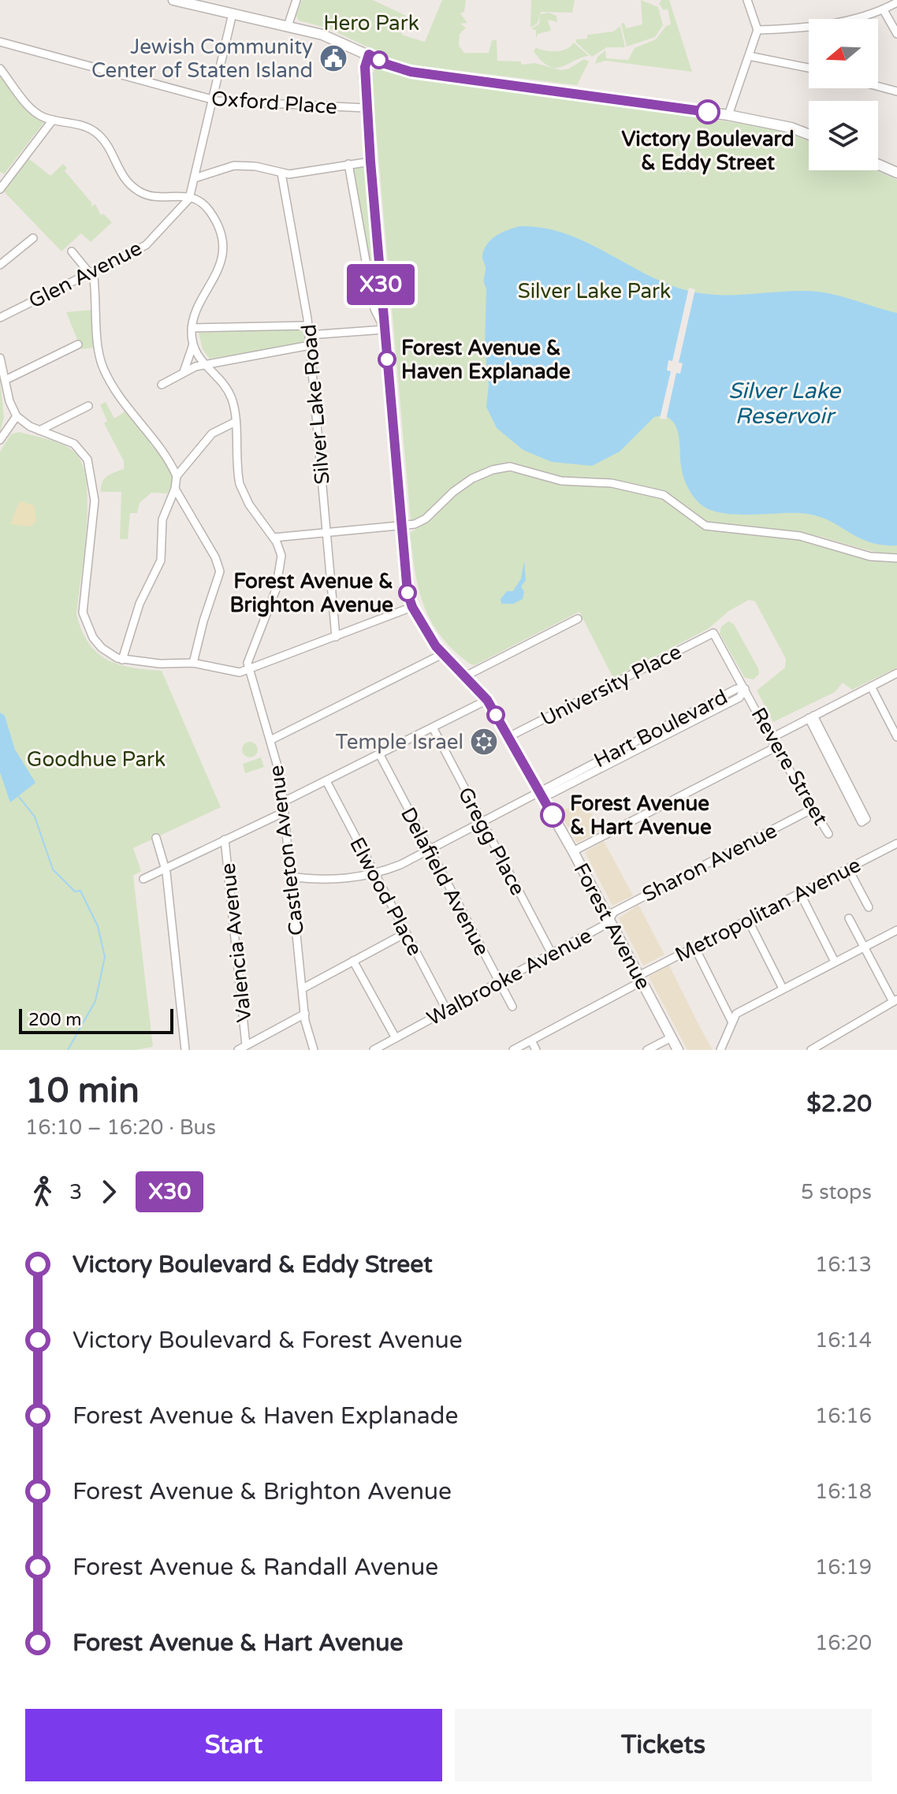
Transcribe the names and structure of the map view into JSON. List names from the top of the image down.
{
  "streets": {
    "main road": ["Forest Avenue"],
    "street": [
      "Oxford Place",
      "Glen Avenue",
      "Silver Lake Road",
      "University Place",
      "Hart Boulevard",
      "Revere Street",
      "Gregg Place",
      "Castleton Avenue",
      "Sharon Avenue",
      "Delafield Avenue",
      "Elwood Place",
      "Metropolitan Avenue",
      "Valencia Avenue",
      "Walbrooke Avenue"
    ]
  },
  "crossings": [
    ["Oxford Place", "Forest Avenue"],
    ["University Place", "Revere Street"],
    ["University Place", "Forest Avenue"],
    ["Hart Boulevard", "Revere Street"],
    ["Hart Boulevard", "Gregg Place"],
    ["Hart Boulevard", "Castleton Avenue"],
    ["Hart Boulevard", "Delafield Avenue"],
    ["Hart Boulevard", "Elwood Place"],
    ["Hart Boulevard", "Forest Avenue"],
    ["Revere Street", "Sharon Avenue"],
    ["Gregg Place", "Walbrooke Avenue"],
    ["Sharon Avenue", "Forest Avenue"],
    ["Sharon Avenue", "Walbrooke Avenue"],
    ["Delafield Avenue", "Walbrooke Avenue"],
    ["Elwood Place", "Walbrooke Avenue"],
    ["Metropolitan Avenue", "Forest Avenue"],
    ["Forest Avenue", "Walbrooke Avenue"]
  ],
  "water": ["Silver Lake Reservoir"],
  "parks": ["Hero Park", "Silver Lake Park", "Goodhue Park"],
  "places": {
    "public building": ["Jewish Community Center of Staten Island"],
    "other": [
      "Victory Boulevard & Eddy Street",
      "Forest Avenue & Haven Explanade",
      "Forest Avenue & Brighton Avenue",
      "Forest Avenue & Hart Avenue"
    ],
    "synagogue": ["Temple Israel"]
  },
  "lines": ["bus line X30"],
  "scale_bar": "200 m",
  "north": "left",
  "page": {
    "on_map": "X30",
    "scale": "200 m",
    "heading": ["10 min", "16:10 – 16:20 · Bus", "$2.20"],
    "legs": ["3", "X30", "5 stops"],
    "list": [
      {
        "name": "Victory Boulevard & Eddy Street",
        "value": "16:13"
      },
      {
        "name": "Victory Boulevard & Forest Avenue",
        "value": "16:14"
      },
      {
        "name": "Forest Avenue & Haven Explanade",
        "value": "16:16"
      },
      {
        "name": "Forest Avenue & Brighton Avenue",
        "value": "16:18"
      },
      {
        "name": "Forest Avenue & Randall Avenue",
        "value": "16:19"
      },
      {
        "name": "Forest Avenue & Hart Avenue",
        "value": "16:20"
      }
    ],
    "buttons": ["Start", "Tickets"]
  }
}
